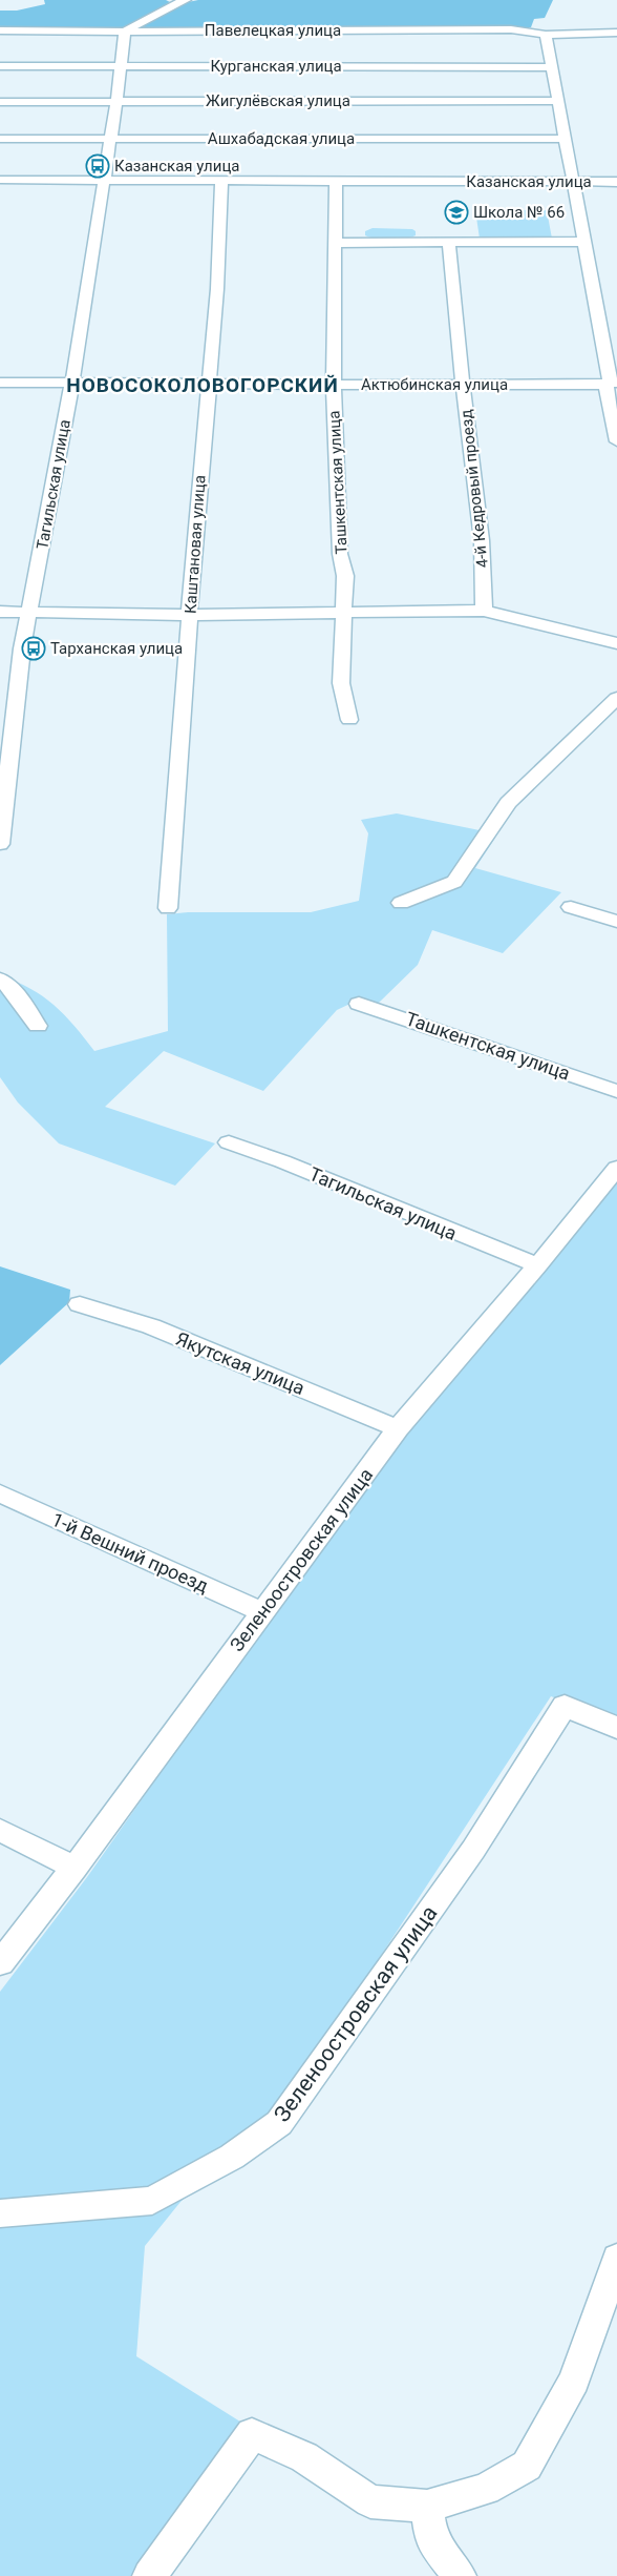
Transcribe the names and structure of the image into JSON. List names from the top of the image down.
{
  "streets": {
    "street": [
      "Павелецкая улица",
      "Курганская улица",
      "Жигулёвская улица",
      "Ашхабадская улица",
      "Казанская улица",
      "Актюбинская улица",
      "Ташкентская улица",
      "Тагильская улица",
      "4-й Кедровый проезд",
      "Каштановая улица",
      "Якутская улица",
      "1-й Вешний проезд",
      "Зеленоостровская улица"
    ]
  },
  "crossings": [
    ["Павелецкая улица", "Тагильская улица"],
    ["Курганская улица", "Тагильская улица"],
    ["Жигулёвская улица", "Тагильская улица"],
    ["Ашхабадская улица", "Тагильская улица"],
    ["Казанская улица", "Ташкентская улица"],
    ["Казанская улица", "Тагильская улица"],
    ["Казанская улица", "Каштановая улица"],
    ["Актюбинская улица", "Ташкентская улица"],
    ["Актюбинская улица", "Тагильская улица"],
    ["Актюбинская улица", "4-й Кедровый проезд"],
    ["Актюбинская улица", "Каштановая улица"],
    ["Тагильская улица", "Зеленоостровская улица"],
    ["Якутская улица", "Зеленоостровская улица"],
    ["1-й Вешний проезд", "Зеленоостровская улица"]
  ],
  "districts": ["НОВОСОКОЛОВОГОРСКИЙ"],
  "places": {
    "bus stop": ["Казанская улица", "Тарханская улица"],
    "school or university": ["Школа № 66"]
  }
}
